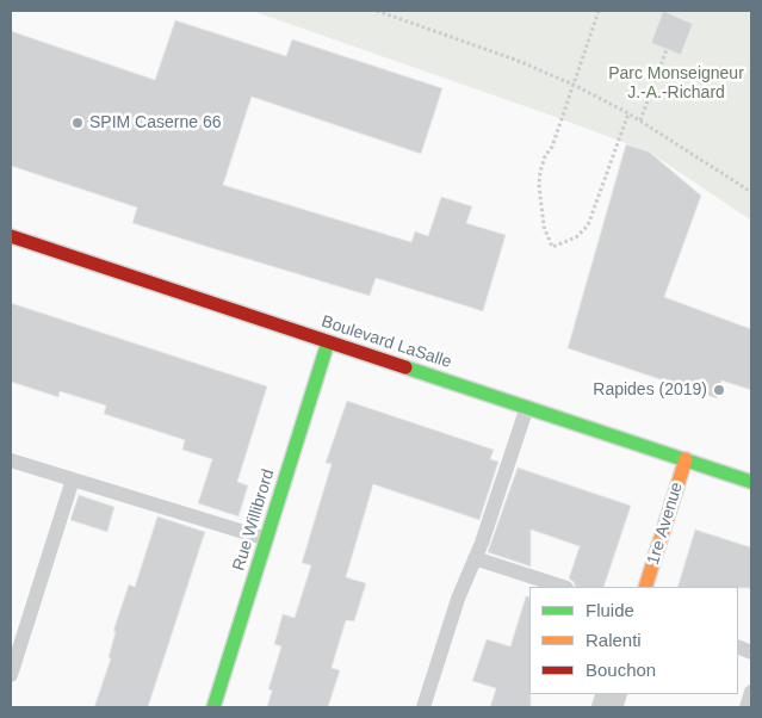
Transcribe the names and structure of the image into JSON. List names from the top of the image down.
{
  "streets": {
    "main road": ["Boulevard LaSalle", "Rue Willibrord", "1re Avenue"]
  },
  "crossings": [
    ["Boulevard LaSalle", "Rue Willibrord"],
    ["Boulevard LaSalle", "1re Avenue"]
  ],
  "parks": ["Parc Monseigneur J.-A.-Richard"],
  "places": ["SPIM Caserne 66", "Rapides (2019)"],
  "legend": ["Fluide", "Ralenti", "Bouchon"]
}
